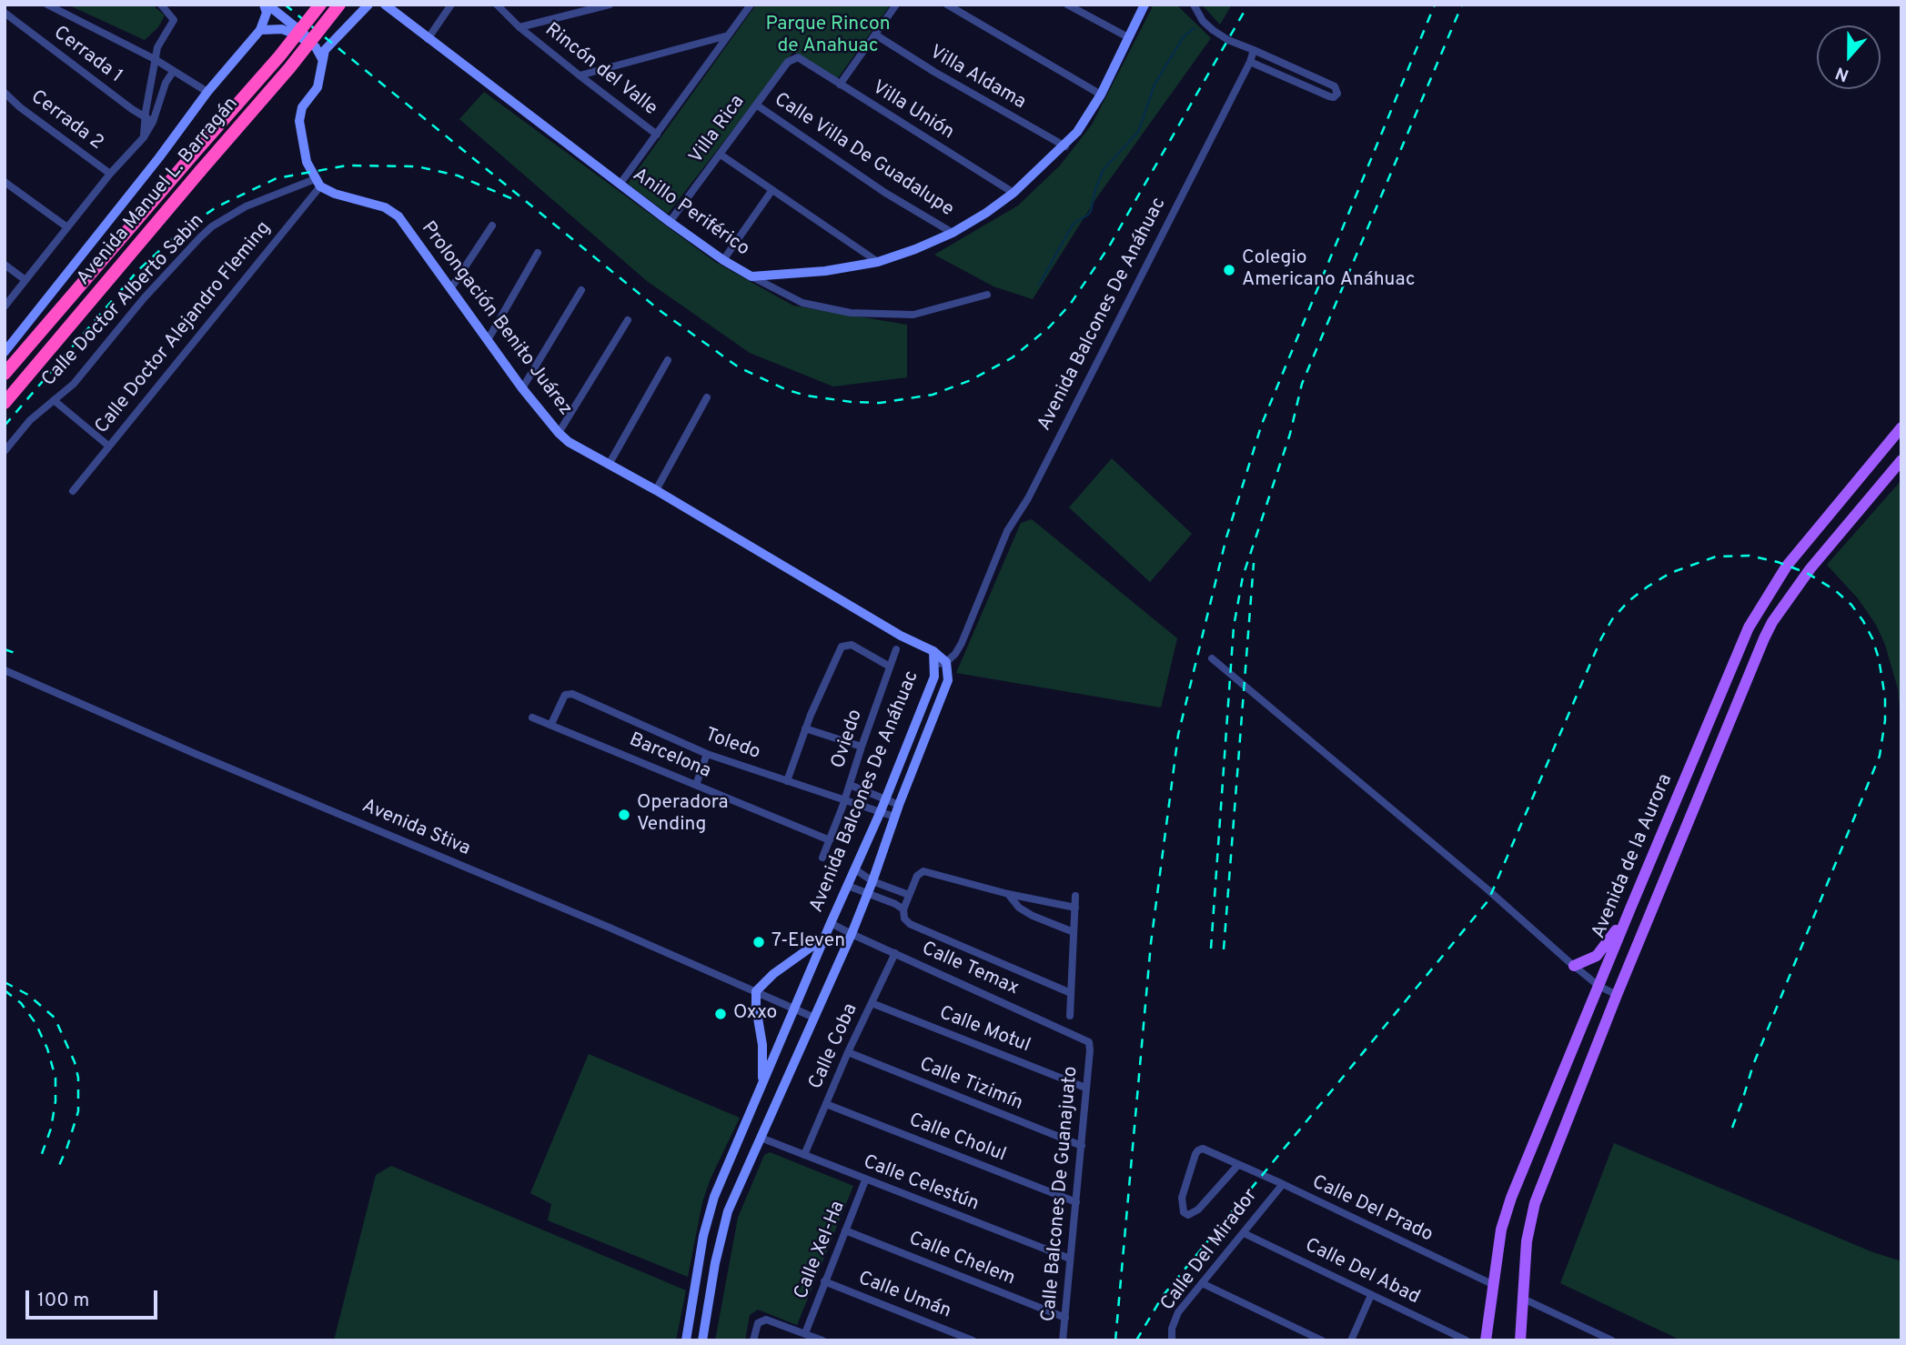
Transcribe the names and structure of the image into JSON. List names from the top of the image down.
{
  "streets": {
    "highway": ["Avenida Manuel L. Barragán"],
    "main road": ["Avenida de la Aurora"],
    "street": [
      "Cerrada 1",
      "Rincón del Valle",
      "Villa Aldama",
      "Villa Unión",
      "Cerrada 2",
      "Villa Rica",
      "Calle Villa De Guadalupe",
      "Anillo Periférico",
      "Calle Doctor Alberto Sabin",
      "Avenida Balcones De Anáhuac",
      "Prolongación Benito Juárez",
      "Calle Doctor Alejandro Fleming",
      "Oviedo",
      "Toledo",
      "Barcelona",
      "Avenida Stiva",
      "Calle Temax",
      "Calle Motul",
      "Calle Coba",
      "Calle Tizimín",
      "Calle Cholul",
      "Calle Celestún",
      "Calle Balcones De Guanajuato",
      "Calle Del Prado",
      "Calle Xel-Ha",
      "Calle Del Mirador",
      "Calle Chelem",
      "Calle Del Abad",
      "Calle Umán"
    ]
  },
  "crossings": [
    ["Villa Aldama", "Anillo Periférico"],
    ["Villa Unión", "Villa Rica"],
    ["Villa Unión", "Anillo Periférico"],
    ["Villa Rica", "Calle Villa De Guadalupe"],
    ["Villa Rica", "Anillo Periférico"],
    ["Calle Villa De Guadalupe", "Anillo Periférico"],
    ["Calle Doctor Alberto Sabin", "Prolongación Benito Juárez"],
    ["Calle Doctor Alberto Sabin", "Calle Doctor Alejandro Fleming"],
    ["Avenida Balcones De Anáhuac", "Prolongación Benito Juárez"],
    ["Avenida Balcones De Anáhuac", "Toledo"],
    ["Avenida Balcones De Anáhuac", "Avenida Stiva"],
    ["Avenida Balcones De Anáhuac", "Calle Temax"],
    ["Avenida Balcones De Anáhuac", "Calle Celestún"],
    ["Prolongación Benito Juárez", "Calle Doctor Alejandro Fleming"],
    ["Oviedo", "Toledo"],
    ["Oviedo", "Barcelona"],
    ["Toledo", "Barcelona"],
    ["Avenida de la Aurora", "Calle Del Prado"],
    ["Calle Temax", "Calle Coba"],
    ["Calle Temax", "Calle Balcones De Guanajuato"],
    ["Calle Motul", "Calle Coba"],
    ["Calle Motul", "Calle Balcones De Guanajuato"],
    ["Calle Coba", "Calle Tizimín"],
    ["Calle Coba", "Calle Cholul"],
    ["Calle Coba", "Calle Celestún"],
    ["Calle Tizimín", "Calle Balcones De Guanajuato"],
    ["Calle Cholul", "Calle Balcones De Guanajuato"],
    ["Calle Celestún", "Calle Balcones De Guanajuato"],
    ["Calle Celestún", "Calle Xel-Ha"],
    ["Calle Balcones De Guanajuato", "Calle Chelem"],
    ["Calle Del Prado", "Calle Del Mirador"],
    ["Calle Xel-Ha", "Calle Chelem"],
    ["Calle Xel-Ha", "Calle Umán"],
    ["Calle Del Mirador", "Calle Del Abad"]
  ],
  "parks": ["Parque Rincon de Anahuac"],
  "places": [
    "Colegio Americano Anáhuac",
    "Operadora Vending",
    "7-Eleven",
    "Oxxo"
  ],
  "scale_bar": "100 m",
  "north": "bottom"
}
